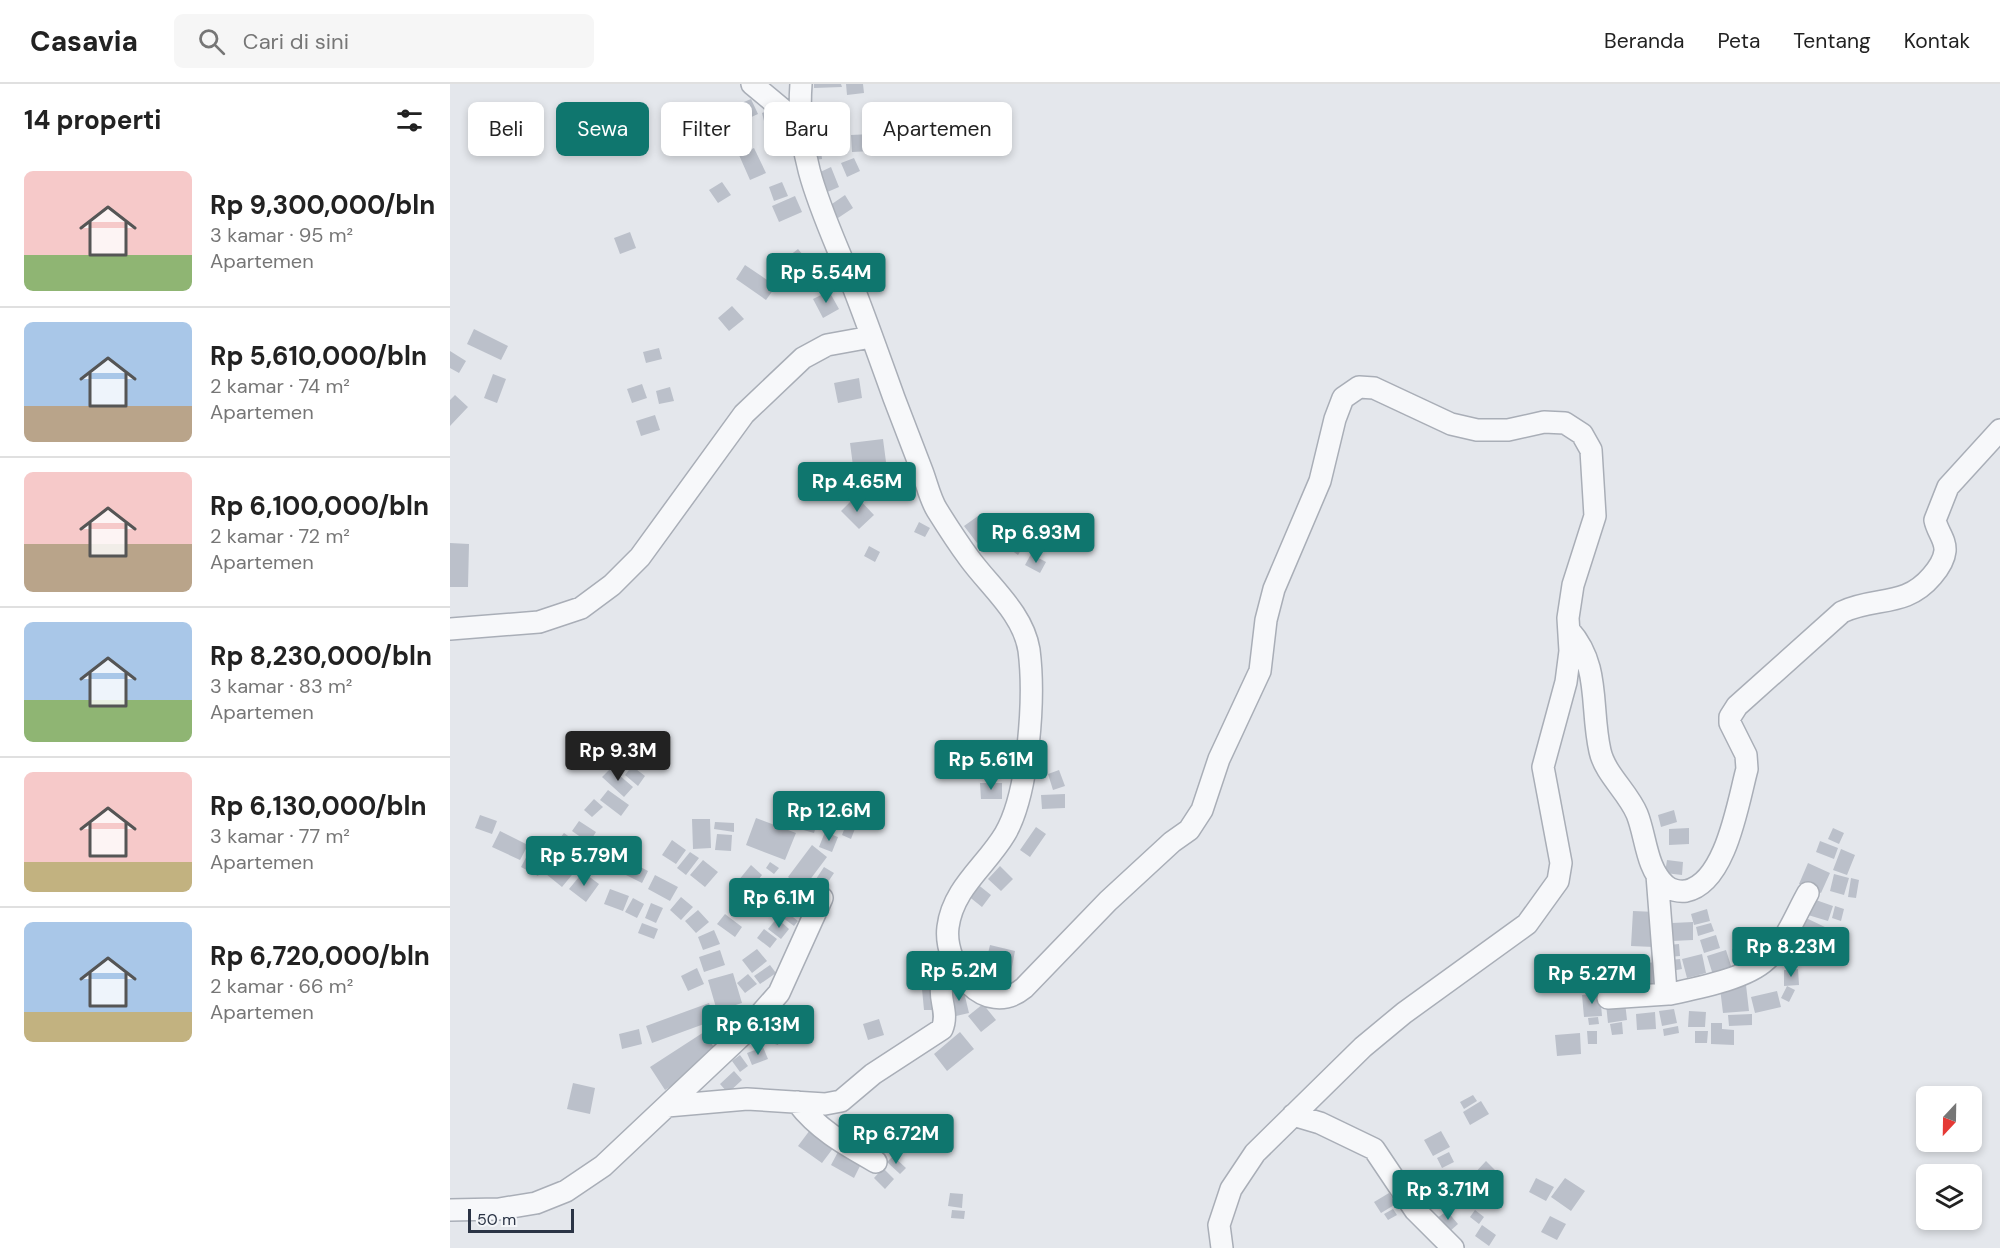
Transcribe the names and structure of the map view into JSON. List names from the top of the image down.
{
  "scale_bar": "50 m",
  "north": "bottom",
  "page": {
    "header": "Casavia",
    "search": "Cari di sini",
    "nav": [
      "Beranda",
      "Peta",
      "Tentang",
      "Kontak"
    ],
    "heading": "14 properti",
    "chip": [
      "Beli",
      "Sewa",
      "Filter",
      "Baru",
      "Apartemen"
    ],
    "list": [
      {
        "name": "Rp 9,300,000/bln",
        "note": "3 kamar · 95 m² · Apartemen"
      },
      {
        "name": "Rp 5,610,000/bln",
        "note": "2 kamar · 74 m² · Apartemen"
      },
      {
        "name": "Rp 6,100,000/bln",
        "note": "2 kamar · 72 m² · Apartemen"
      },
      {
        "name": "Rp 8,230,000/bln",
        "note": "3 kamar · 83 m² · Apartemen"
      },
      {
        "name": "Rp 6,130,000/bln",
        "note": "3 kamar · 77 m² · Apartemen"
      },
      {
        "name": "Rp 6,720,000/bln",
        "note": "2 kamar · 66 m² · Apartemen"
      }
    ],
    "price": [
      "Rp 5.54M",
      "Rp 4.65M",
      "Rp 6.93M",
      "Rp 9.3M",
      "Rp 5.61M",
      "Rp 12.6M",
      "Rp 5.79M",
      "Rp 6.1M",
      "Rp 8.23M",
      "Rp 5.2M",
      "Rp 5.27M",
      "Rp 6.13M",
      "Rp 6.72M",
      "Rp 3.71M"
    ],
    "scale": "50 m"
  }
}
